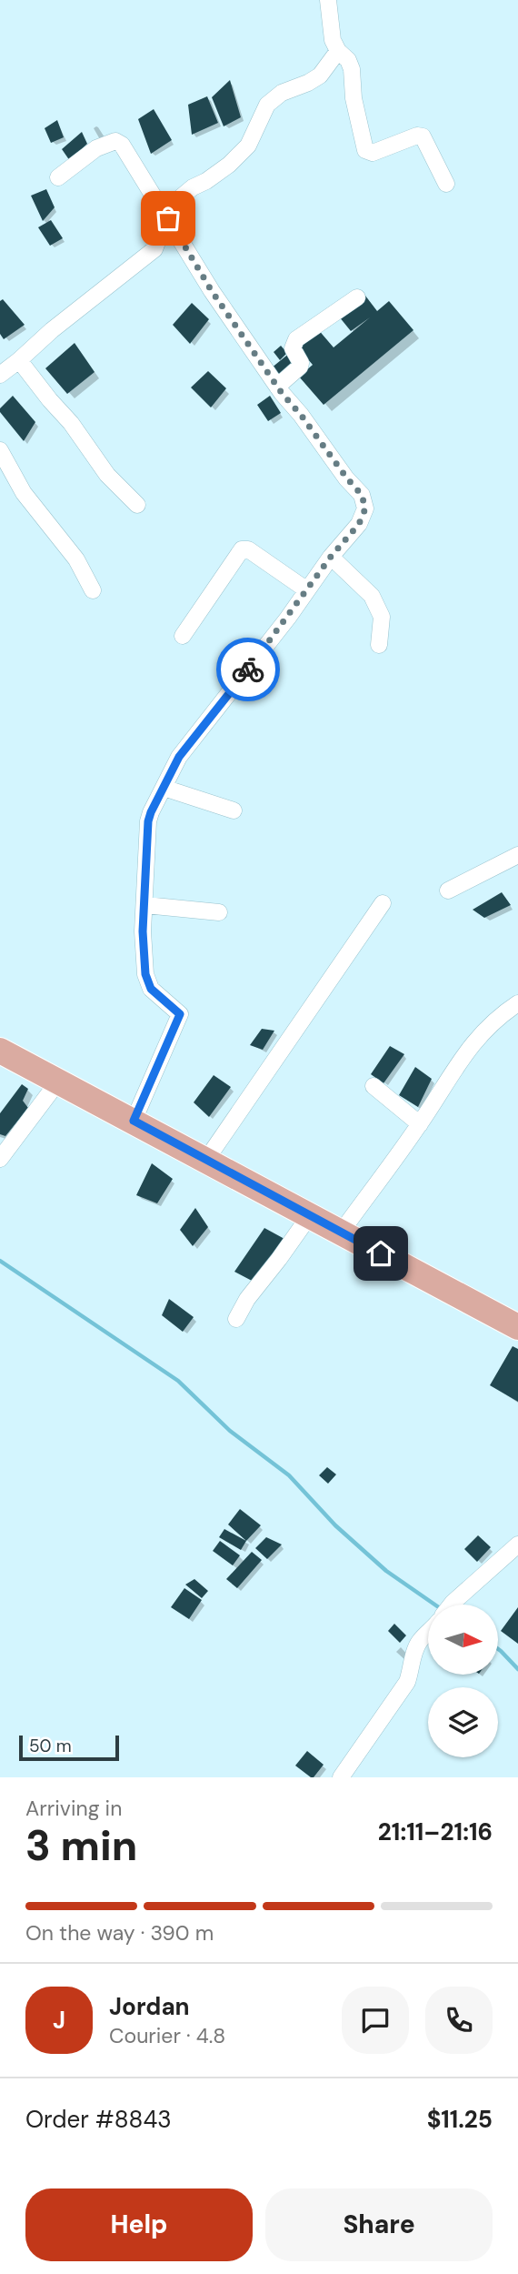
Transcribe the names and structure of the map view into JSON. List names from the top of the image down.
{
  "scale_bar": "50 m",
  "north": "right",
  "page": {
    "scale": "50 m",
    "heading": ["3 min", "Arriving in", "21:11–21:16"],
    "panel": [
      "Jordan",
      "Courier · 4.8",
      "Order #8843",
      "$11.25"
    ],
    "bar": "On the way · 390 m",
    "round": "J",
    "buttons": ["Help", "Share"]
  }
}
